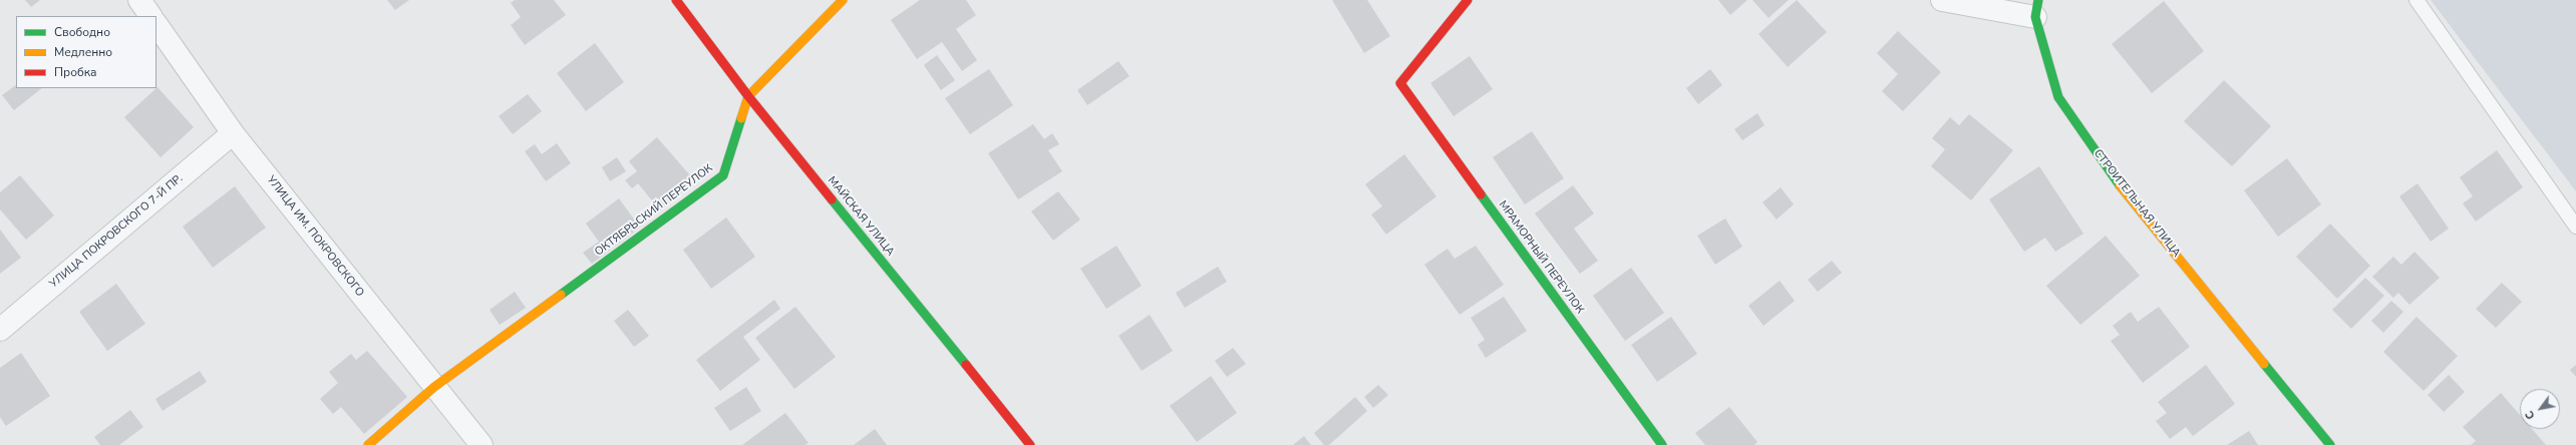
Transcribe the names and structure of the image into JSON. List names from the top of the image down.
{
  "streets": {
    "street": [
      "СТРОИТЕЛЬНАЯ УЛИЦА",
      "ОКТЯБРЬСКИЙ ПЕРЕУЛОК",
      "МАЙСКАЯ УЛИЦА",
      "УЛИЦА ПОКРОВСКОГО 7-Й ПР.",
      "УЛИЦА ИМ. ПОКРОВСКОГО",
      "МРАМОРНЫЙ ПЕРЕУЛОК"
    ]
  },
  "crossings": [
    ["ОКТЯБРЬСКИЙ ПЕРЕУЛОК", "МАЙСКАЯ УЛИЦА"],
    ["ОКТЯБРЬСКИЙ ПЕРЕУЛОК", "УЛИЦА ИМ. ПОКРОВСКОГО"],
    ["УЛИЦА ПОКРОВСКОГО 7-Й ПР.", "УЛИЦА ИМ. ПОКРОВСКОГО"]
  ],
  "legend": ["Свободно", "Медленно", "Пробка"],
  "north": "bottom left"
}
